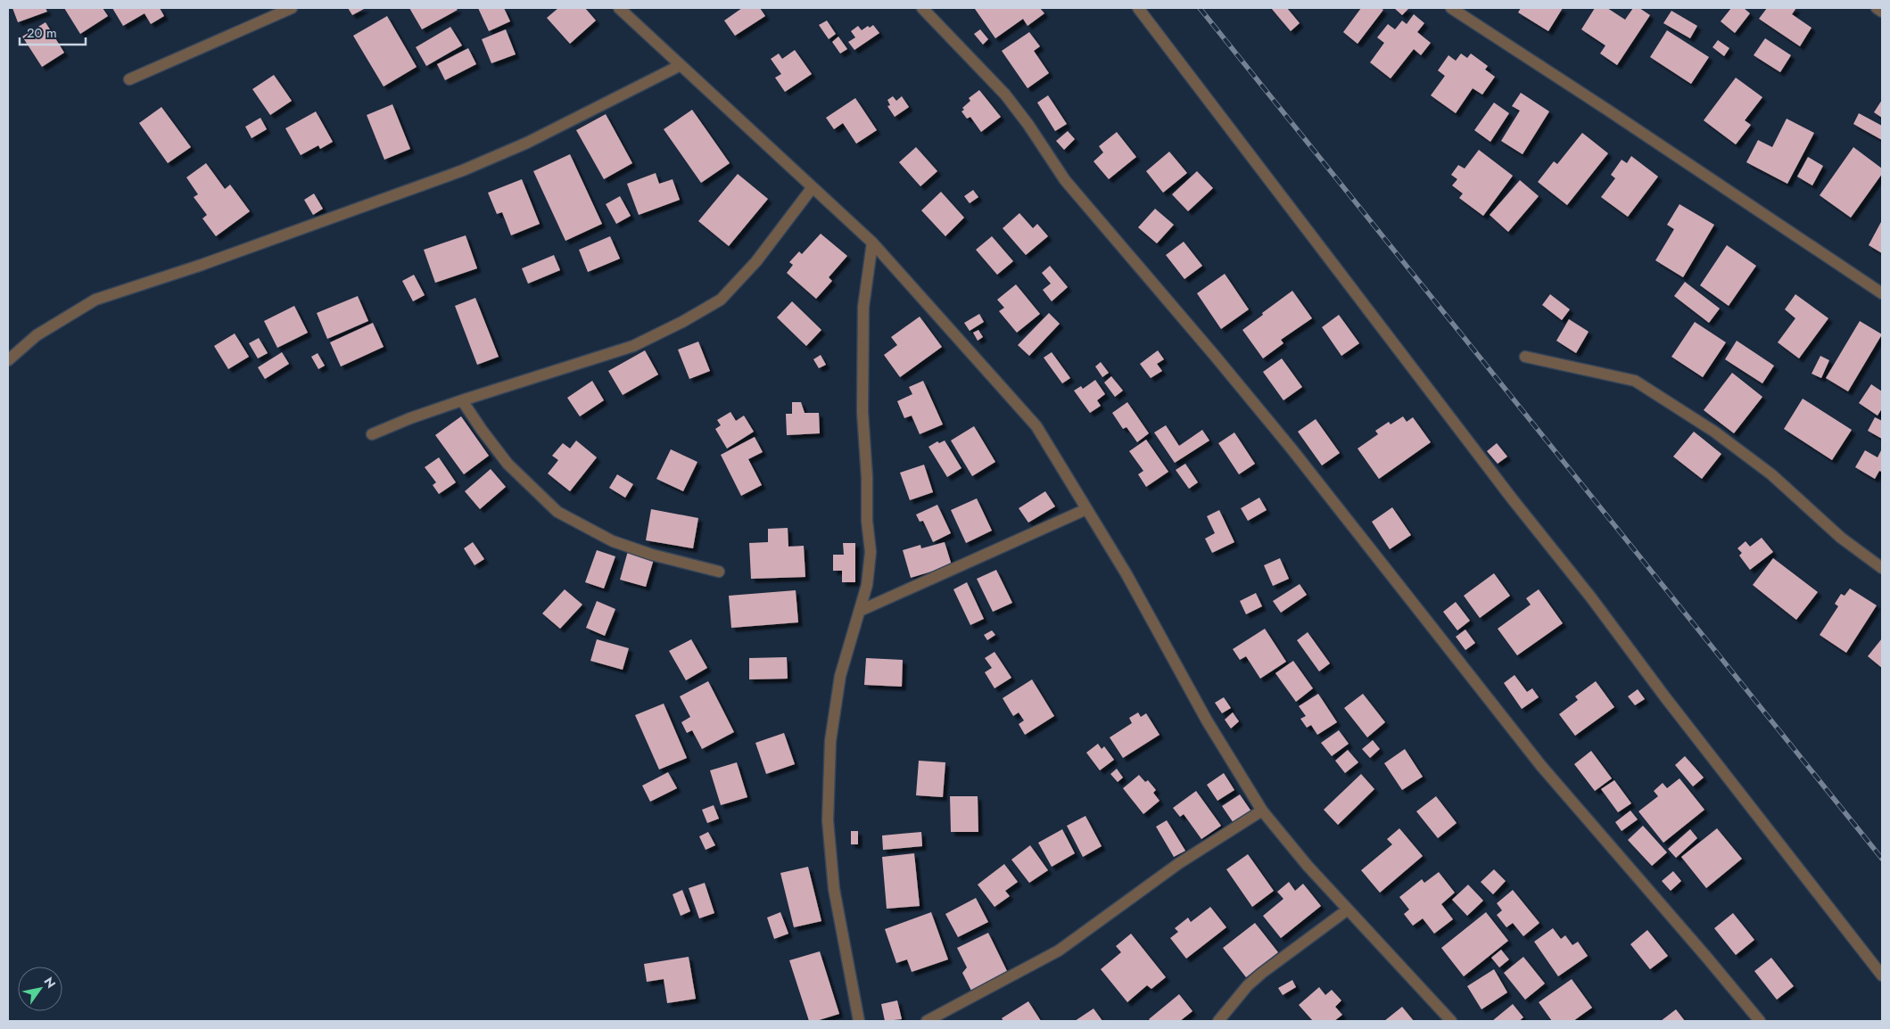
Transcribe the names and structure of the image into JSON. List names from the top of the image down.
{
  "scale_bar": "20 m",
  "north": "top right"
}
